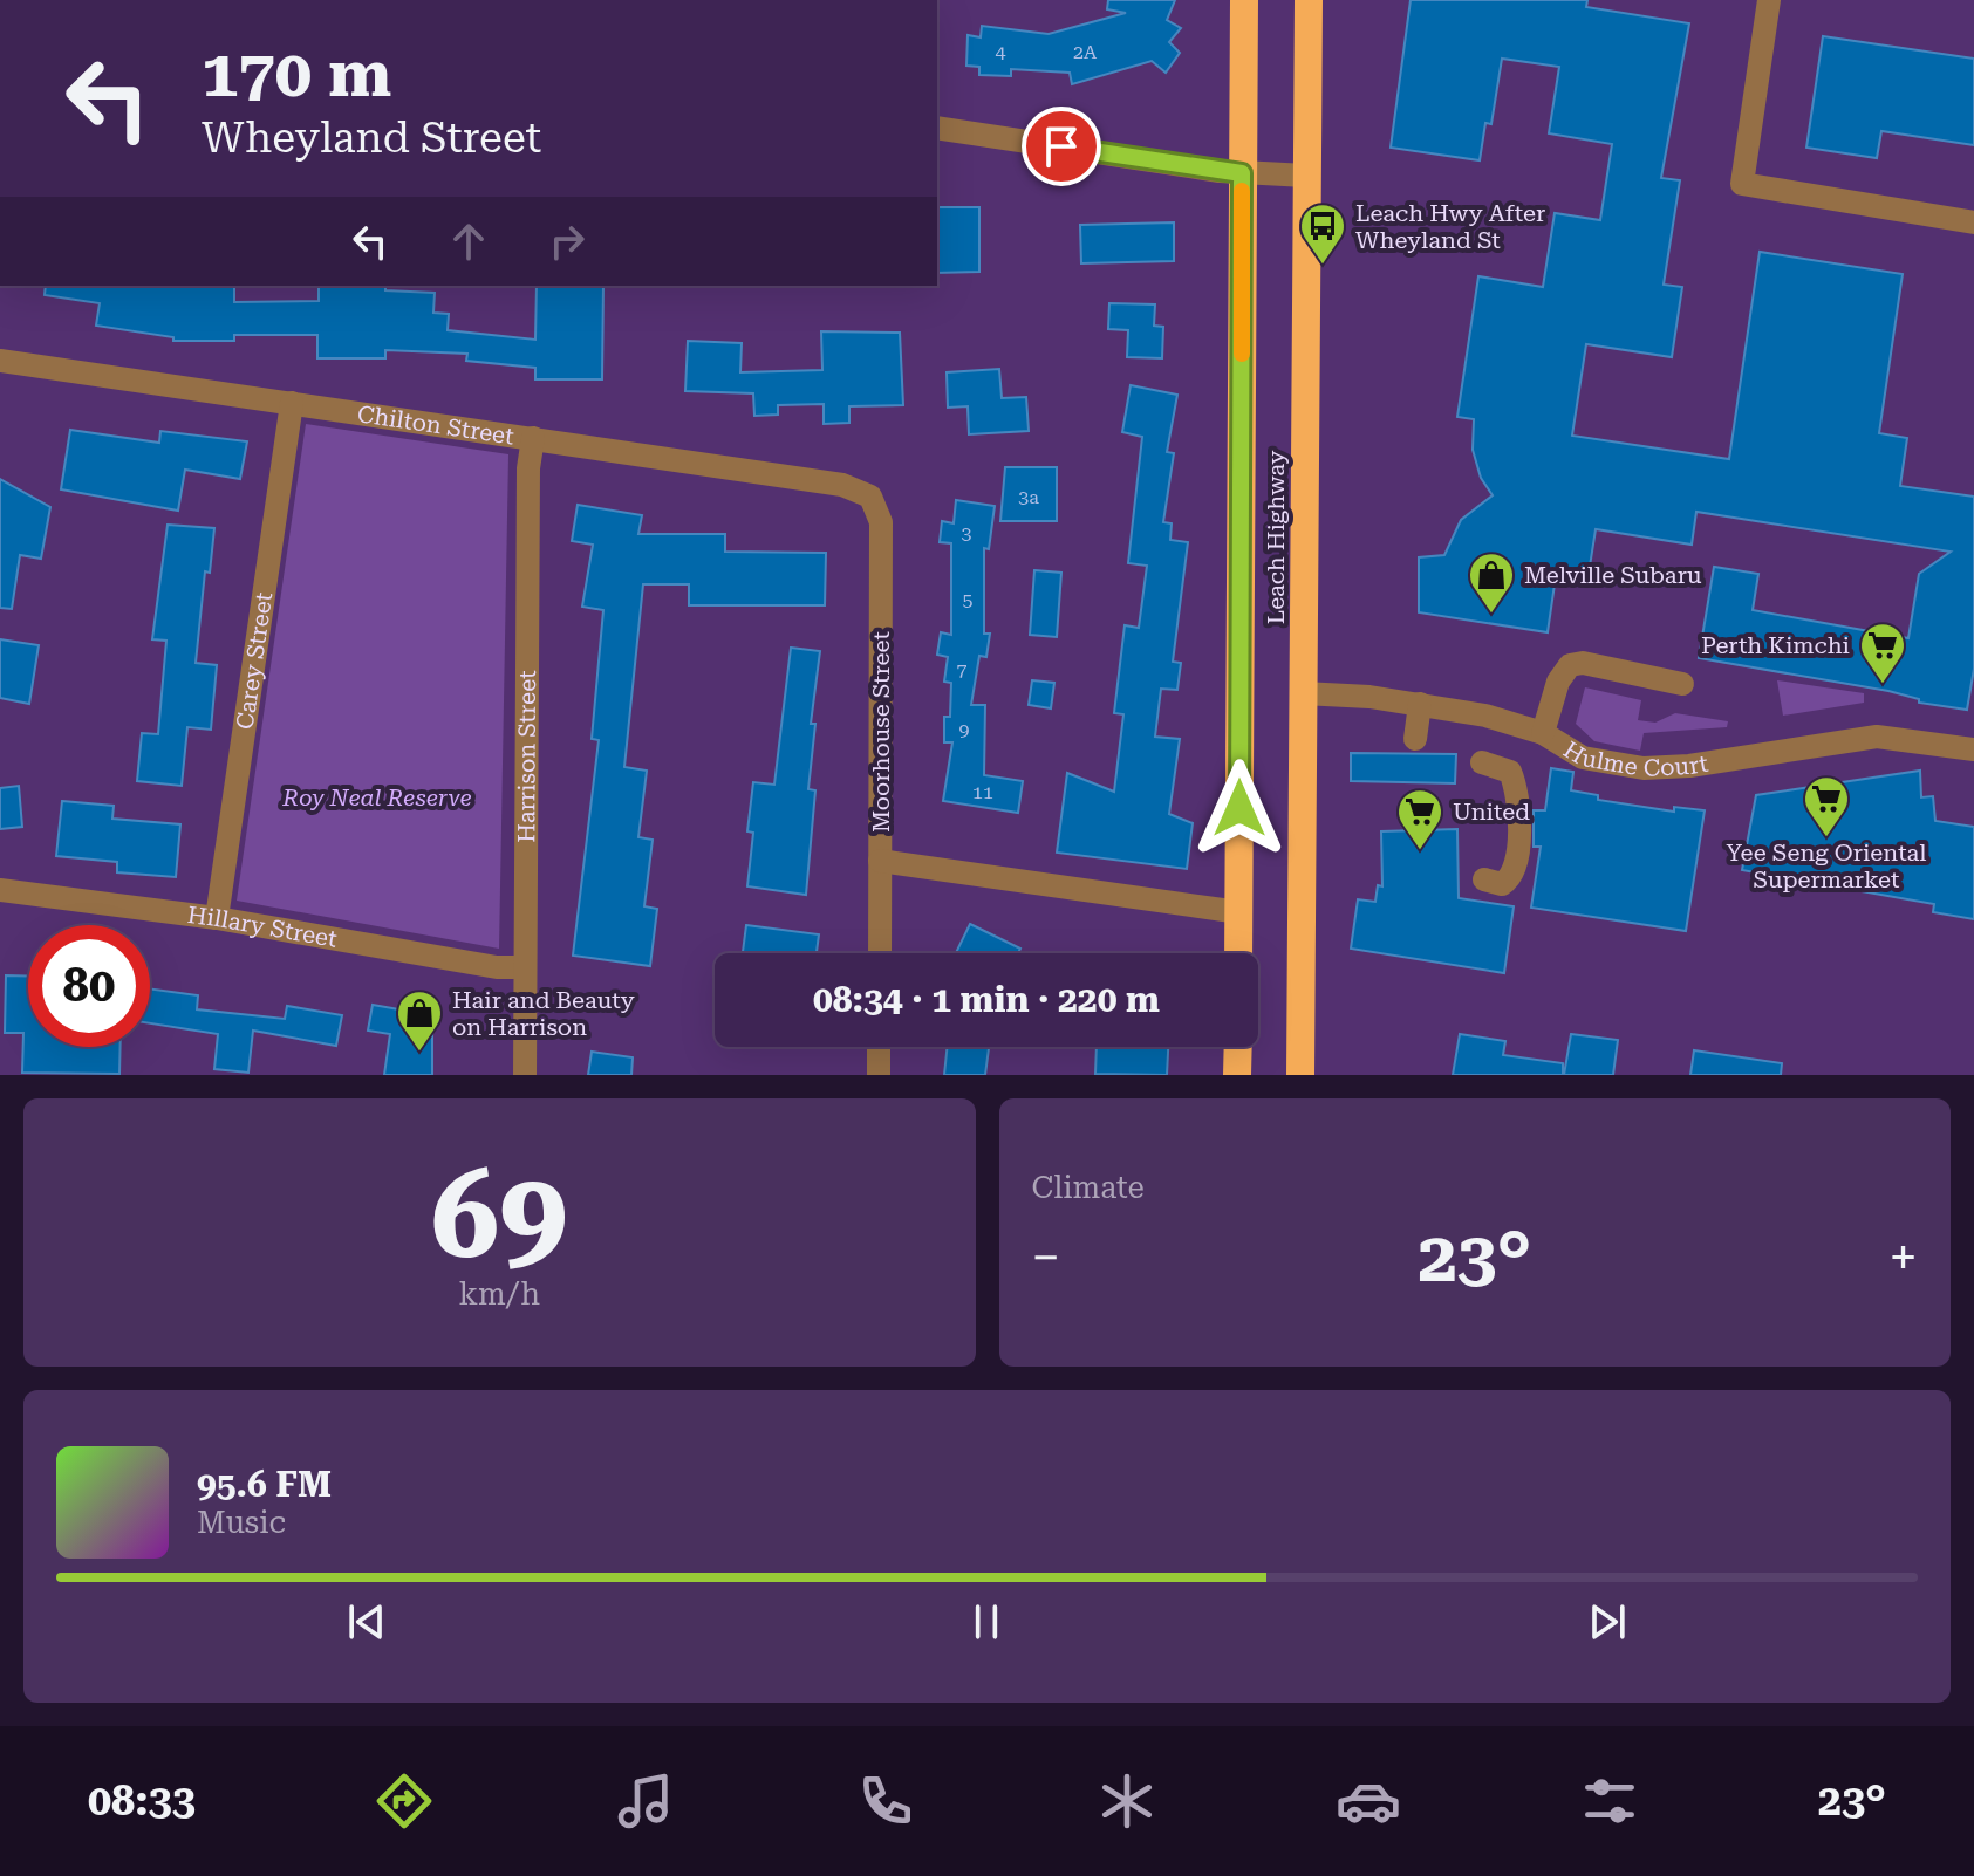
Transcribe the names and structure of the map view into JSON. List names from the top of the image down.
{
  "streets": {
    "highway": ["Leach Highway"],
    "street": [
      "Chilton Street",
      "Carey Street",
      "Moorhouse Street",
      "Hulme Court",
      "Harrison Street",
      "Hillary Street"
    ]
  },
  "crossings": [
    ["Chilton Street", "Carey Street"],
    ["Chilton Street", "Moorhouse Street"],
    ["Chilton Street", "Harrison Street"],
    ["Leach Highway", "Hulme Court"],
    ["Carey Street", "Hillary Street"],
    ["Harrison Street", "Hillary Street"]
  ],
  "parks": ["Roy Neal Reserve"],
  "places": {
    "bus stop": ["Leach Hwy After Wheyland St"],
    "shop": ["Melville Subaru", "Hair and Beauty on Harrison"],
    "supermarket": ["Perth Kimchi", "Yee Seng Oriental Supermarket", "United"]
  },
  "house_numbers": [
    "4",
    "2A",
    "3a",
    "3",
    "5",
    "7",
    "9",
    "11"
  ],
  "page": {
    "turn": ["170 m", "Wheyland Street"],
    "limit": "80",
    "trip": "08:34 · 1 min · 220 m",
    "tile": [
      ["69", "km/h"],
      "Climate"
    ],
    "heat": ["−", "23°", "+"],
    "song": ["95.6 FM", "Music"],
    "tabs": ["08:33", "23°"]
  }
}
